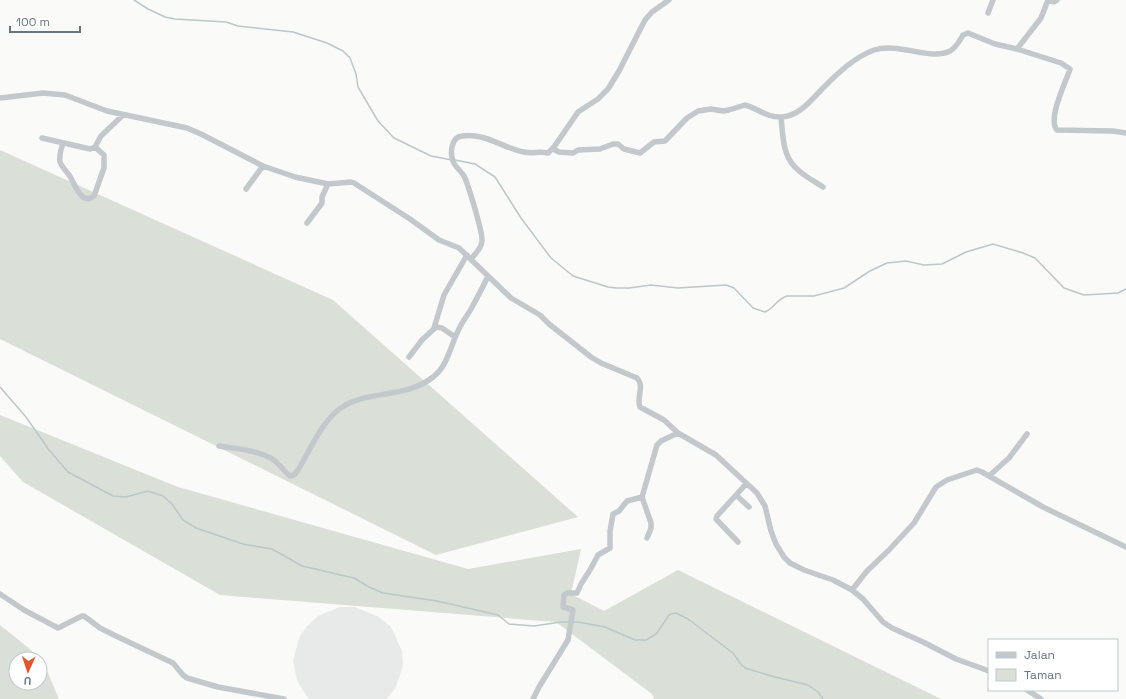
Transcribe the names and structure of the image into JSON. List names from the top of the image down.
{
  "legend": ["Jalan", "Taman"],
  "scale_bar": "100 m",
  "north": "bottom"
}
